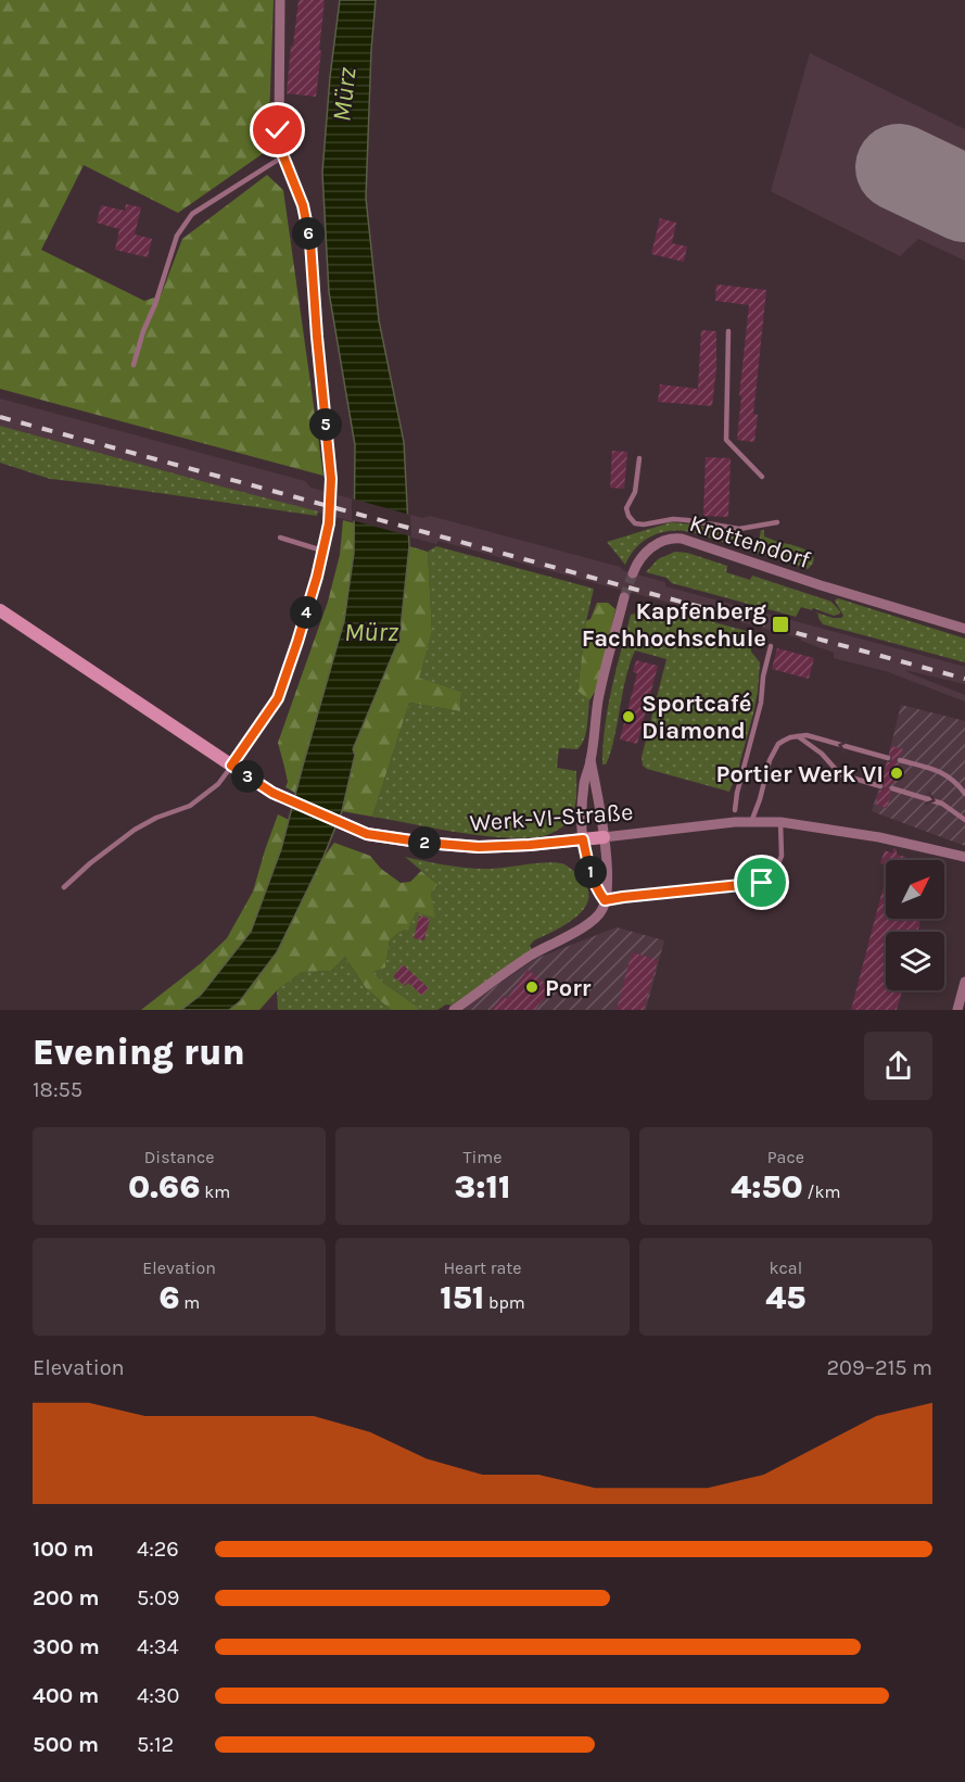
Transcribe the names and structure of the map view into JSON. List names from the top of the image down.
{
  "streets": {
    "main road": ["Werk-VI-Straße"],
    "street": ["Krottendorf"]
  },
  "water": ["Mürz"],
  "places": {
    "transit": ["Kapfenberg Fachhochschule"],
    "other": ["Sportcafé Diamond", "Portier Werk VI", "Porr"]
  },
  "north": "top right",
  "page": {
    "pins": [
      "6",
      "5",
      "4",
      "3",
      "2",
      "1"
    ],
    "heading": ["Evening run", "18:55"],
    "stats": [
      ["Distance", "0.66 km"],
      ["Time", "3:11"],
      ["Pace", "4:50 /km"],
      ["Elevation", "6 m"],
      ["Heart rate", "151 bpm"],
      ["kcal", "45"]
    ],
    "chart": ["Elevation", "209–215 m"],
    "list": [
      {
        "name": "100 m",
        "note": "4:26"
      },
      {
        "name": "200 m",
        "note": "5:09"
      },
      {
        "name": "300 m",
        "note": "4:34"
      },
      {
        "name": "400 m",
        "note": "4:30"
      },
      {
        "name": "500 m",
        "note": "5:12"
      }
    ]
  }
}
